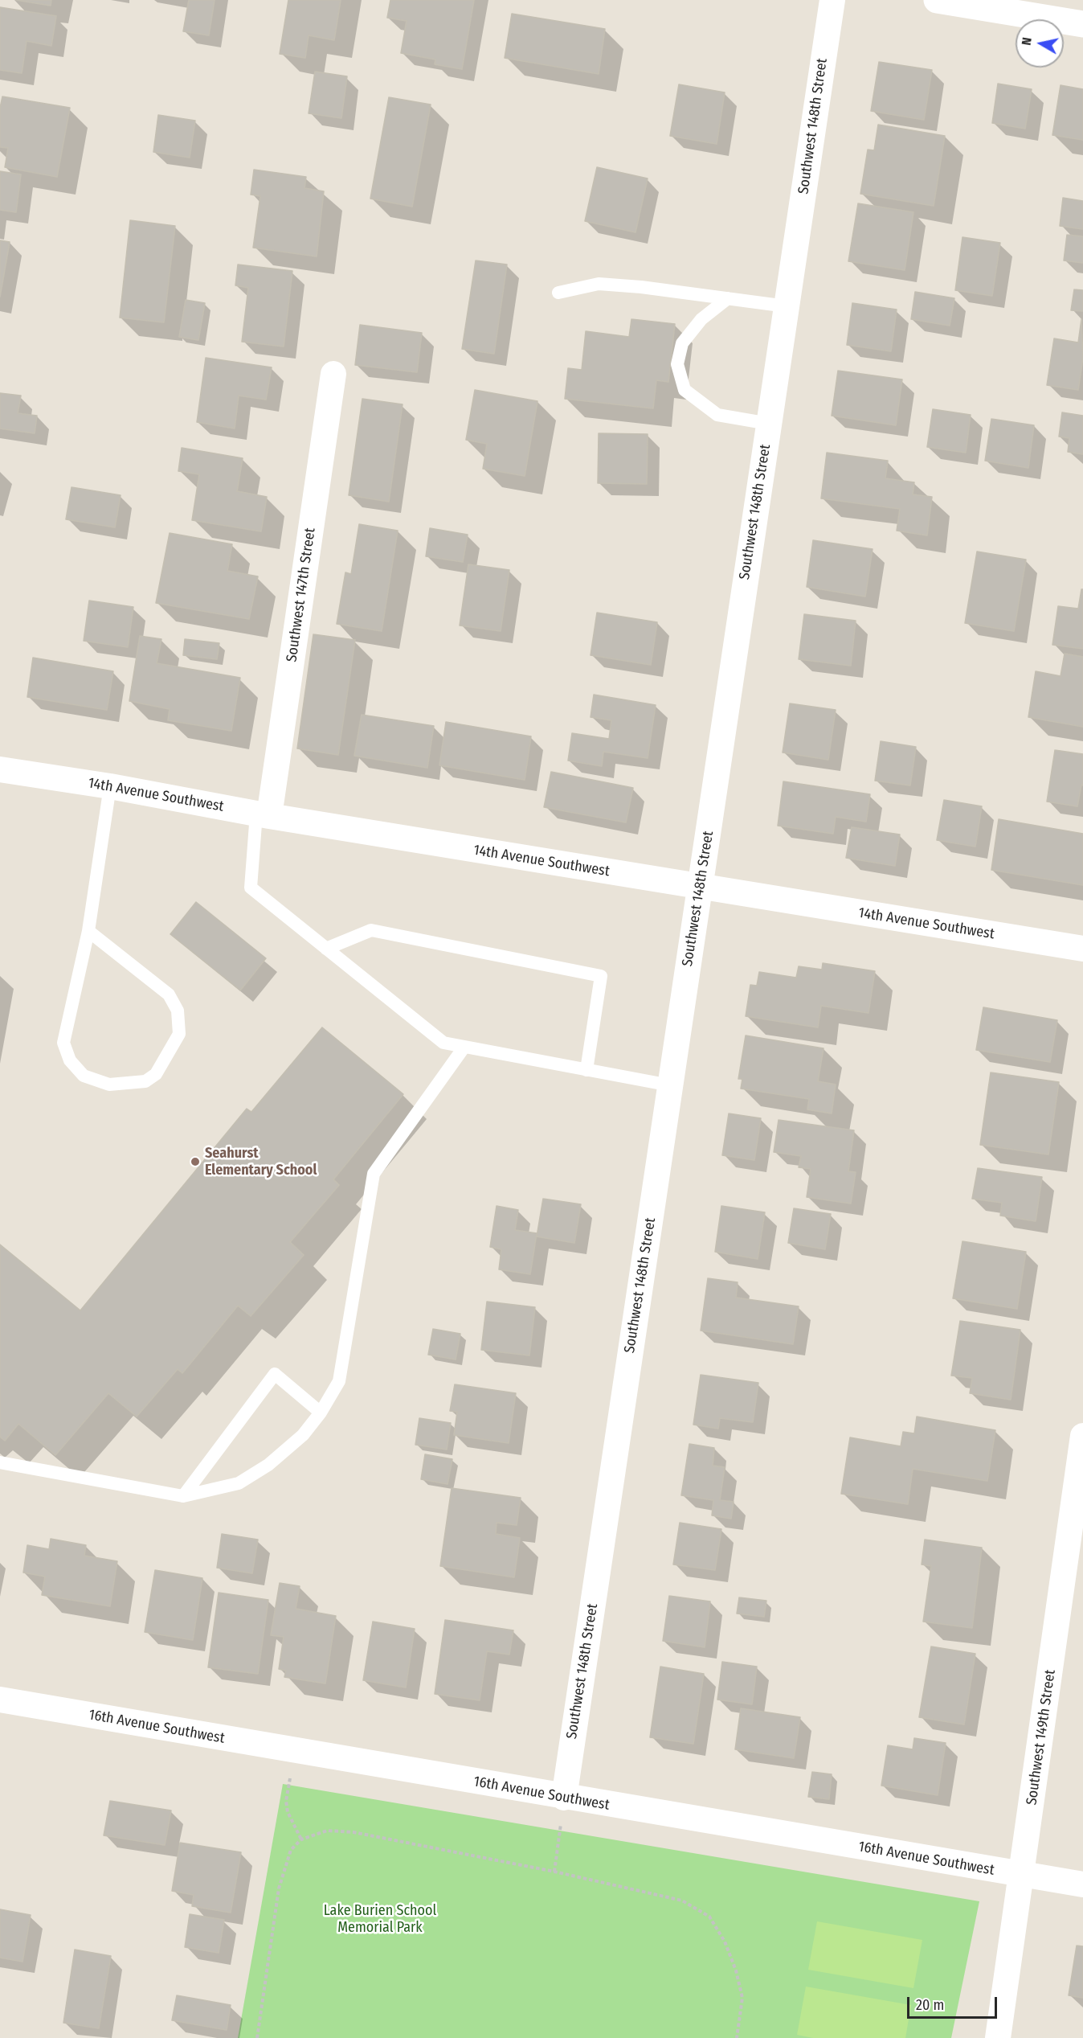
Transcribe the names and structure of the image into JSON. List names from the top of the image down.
{
  "streets": {
    "street": [
      "Southwest 148th Street",
      "Southwest 147th Street",
      "14th Avenue Southwest",
      "16th Avenue Southwest",
      "Southwest 149th Street"
    ]
  },
  "crossings": [
    ["Southwest 148th Street", "14th Avenue Southwest"],
    ["Southwest 148th Street", "16th Avenue Southwest"],
    ["Southwest 147th Street", "14th Avenue Southwest"],
    ["16th Avenue Southwest", "Southwest 149th Street"]
  ],
  "parks": ["Lake Burien School Memorial Park"],
  "places": ["Seahurst Elementary School"],
  "scale_bar": "20 m",
  "north": "left"
}
